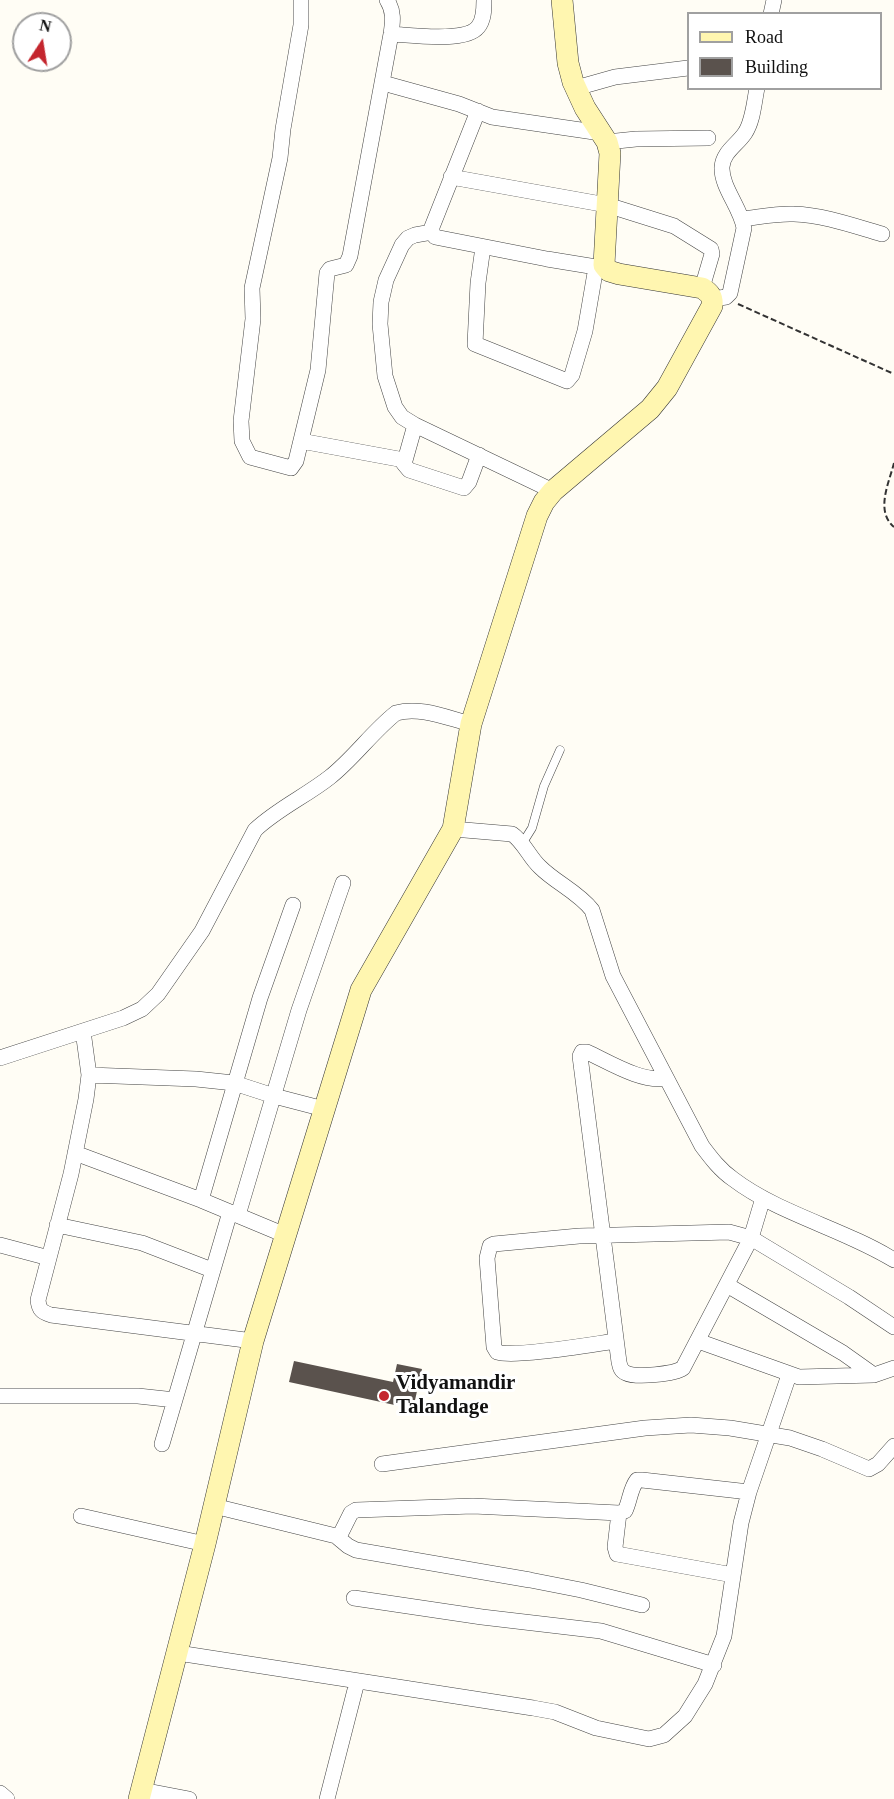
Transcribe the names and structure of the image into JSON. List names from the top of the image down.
{
  "places": ["Vidyamandir Talandage"],
  "legend": ["Road", "Building"],
  "north": "top"
}
